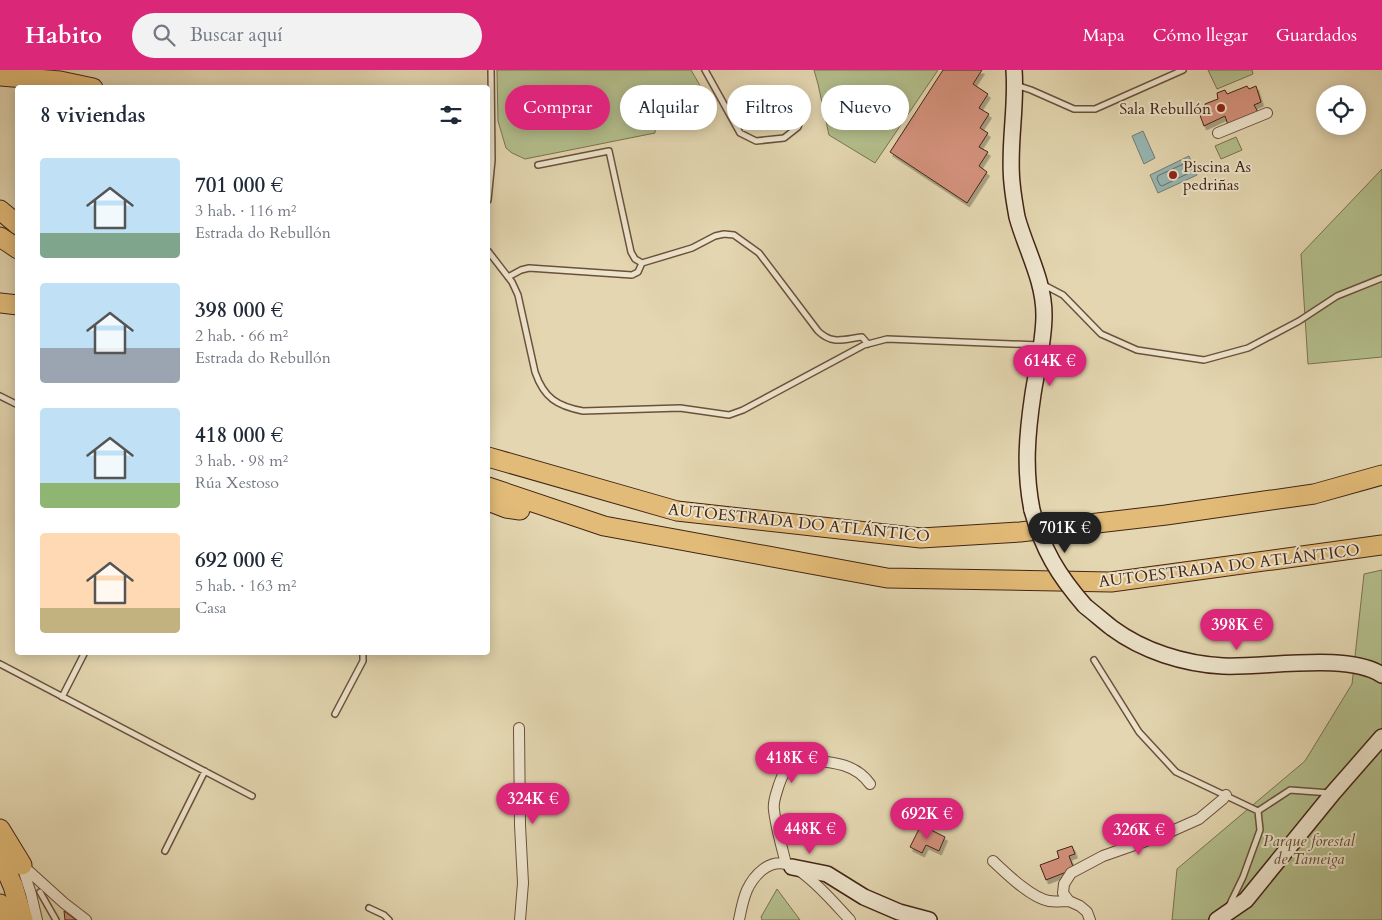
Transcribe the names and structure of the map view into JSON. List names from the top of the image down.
{
  "streets": {
    "highway": ["AUTOESTRADA DO ATLÁNTICO"]
  },
  "parks": ["Parque forestal de Tameiga"],
  "places": ["Sala Rebullón", "Piscina As pedriñas"],
  "page": {
    "header": "Habito",
    "search": "Buscar aquí",
    "nav": ["Mapa", "Cómo llegar", "Guardados"],
    "chip": [
      "Comprar",
      "Alquilar",
      "Filtros",
      "Nuevo"
    ],
    "heading": "8 viviendas",
    "list": [
      {
        "name": "701 000 €",
        "note": "3 hab. · 116 m² · Estrada do Rebullón"
      },
      {
        "name": "398 000 €",
        "note": "2 hab. · 66 m² · Estrada do Rebullón"
      },
      {
        "name": "418 000 €",
        "note": "3 hab. · 98 m² · Rúa Xestoso"
      },
      {
        "name": "692 000 €",
        "note": "5 hab. · 163 m² · Casa"
      }
    ],
    "price": [
      "614K €",
      "701K €",
      "398K €",
      "418K €",
      "324K €",
      "692K €",
      "448K €",
      "326K €"
    ]
  }
}
